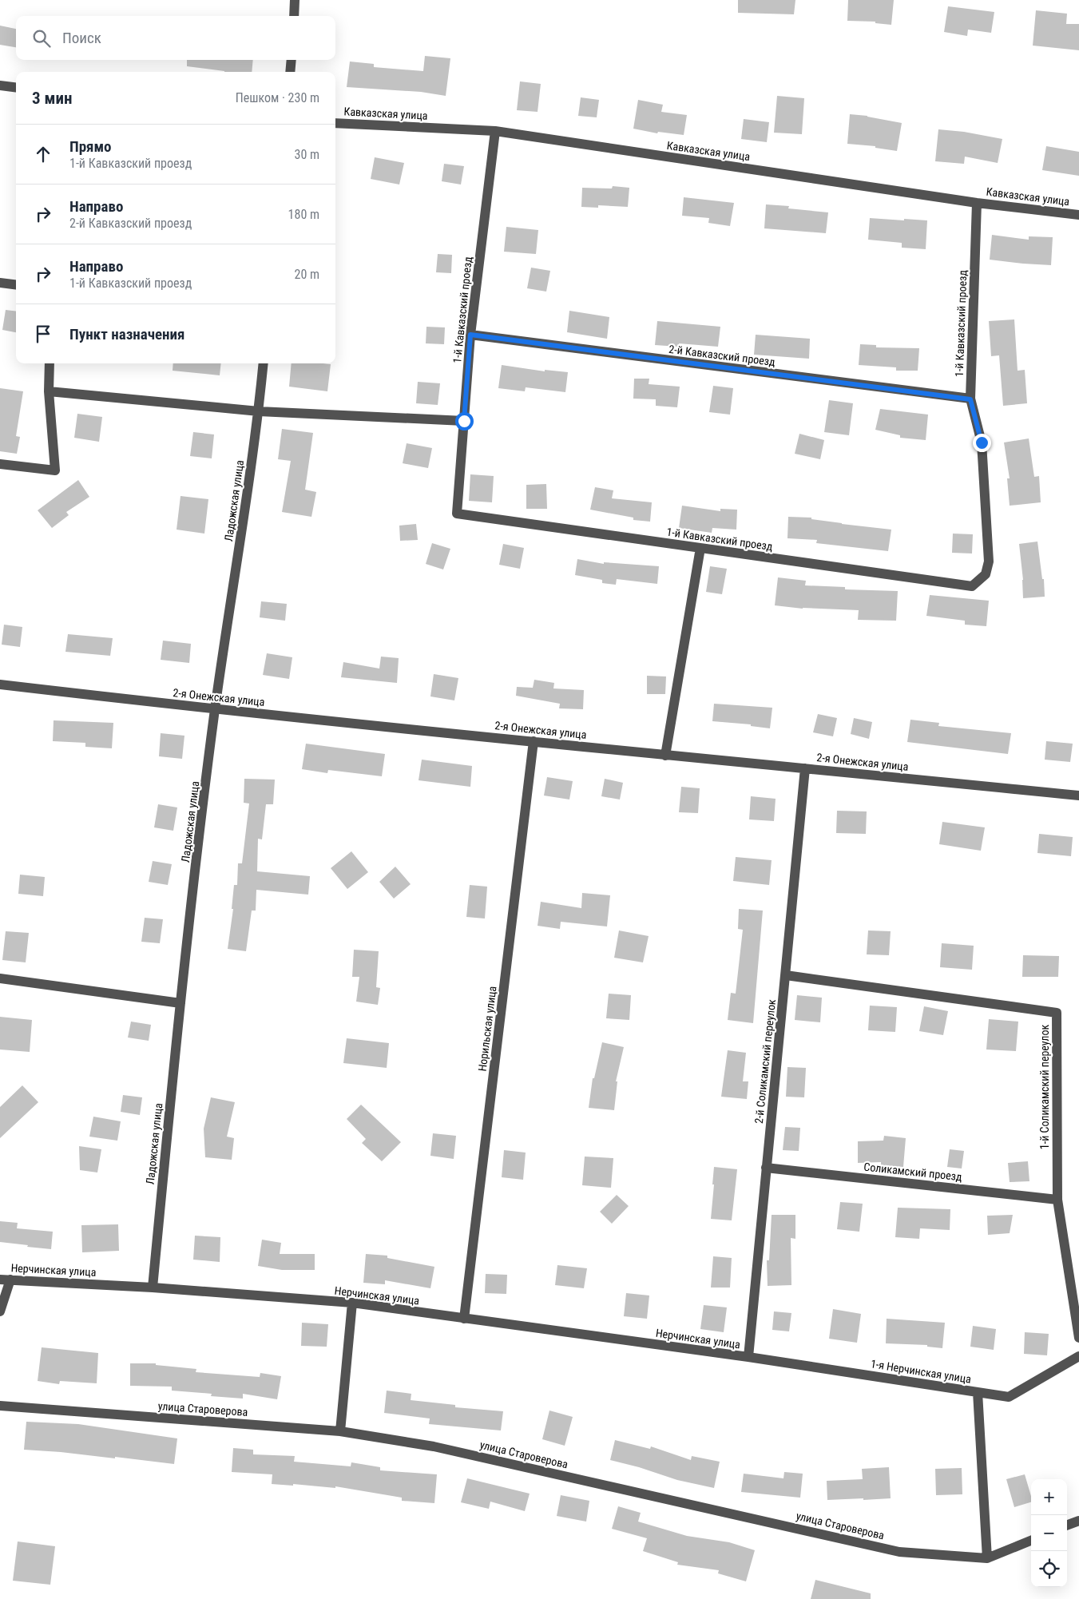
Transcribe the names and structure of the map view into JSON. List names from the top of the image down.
{
  "streets": {
    "street": [
      "Кавказская улица",
      "1-й Кавказский проезд",
      "2-й Кавказский проезд",
      "Ладожская улица",
      "2-я Онежская улица",
      "Норильская улица",
      "2-й Соликамский переулок",
      "1-й Соликамский переулок",
      "Соликамский проезд",
      "Нерчинская улица",
      "1-я Нерчинская улица",
      "улица Староверова"
    ]
  },
  "crossings": [
    ["Кавказская улица", "1-й Кавказский проезд"],
    ["1-й Кавказский проезд", "2-й Кавказский проезд"],
    ["Ладожская улица", "2-я Онежская улица"],
    ["Ладожская улица", "Нерчинская улица"],
    ["2-я Онежская улица", "Норильская улица"],
    ["2-я Онежская улица", "2-й Соликамский переулок"],
    ["Норильская улица", "Нерчинская улица"],
    ["2-й Соликамский переулок", "1-й Соликамский переулок"],
    ["2-й Соликамский переулок", "Соликамский проезд"],
    ["2-й Соликамский переулок", "Нерчинская улица"],
    ["2-й Соликамский переулок", "1-я Нерчинская улица"],
    ["1-й Соликамский переулок", "Соликамский проезд"],
    ["Нерчинская улица", "1-я Нерчинская улица"]
  ],
  "page": {
    "search": "Поиск",
    "heading": ["3 мин", "Пешком · 230 m"],
    "list": [
      ["Прямо", "1-й Кавказский проезд", "30 m"],
      ["Направо", "2-й Кавказский проезд", "180 m"],
      ["Направо", "1-й Кавказский проезд", "20 m"],
      "Пункт назначения"
    ],
    "map_buttons": ["+", "−"]
  }
}
